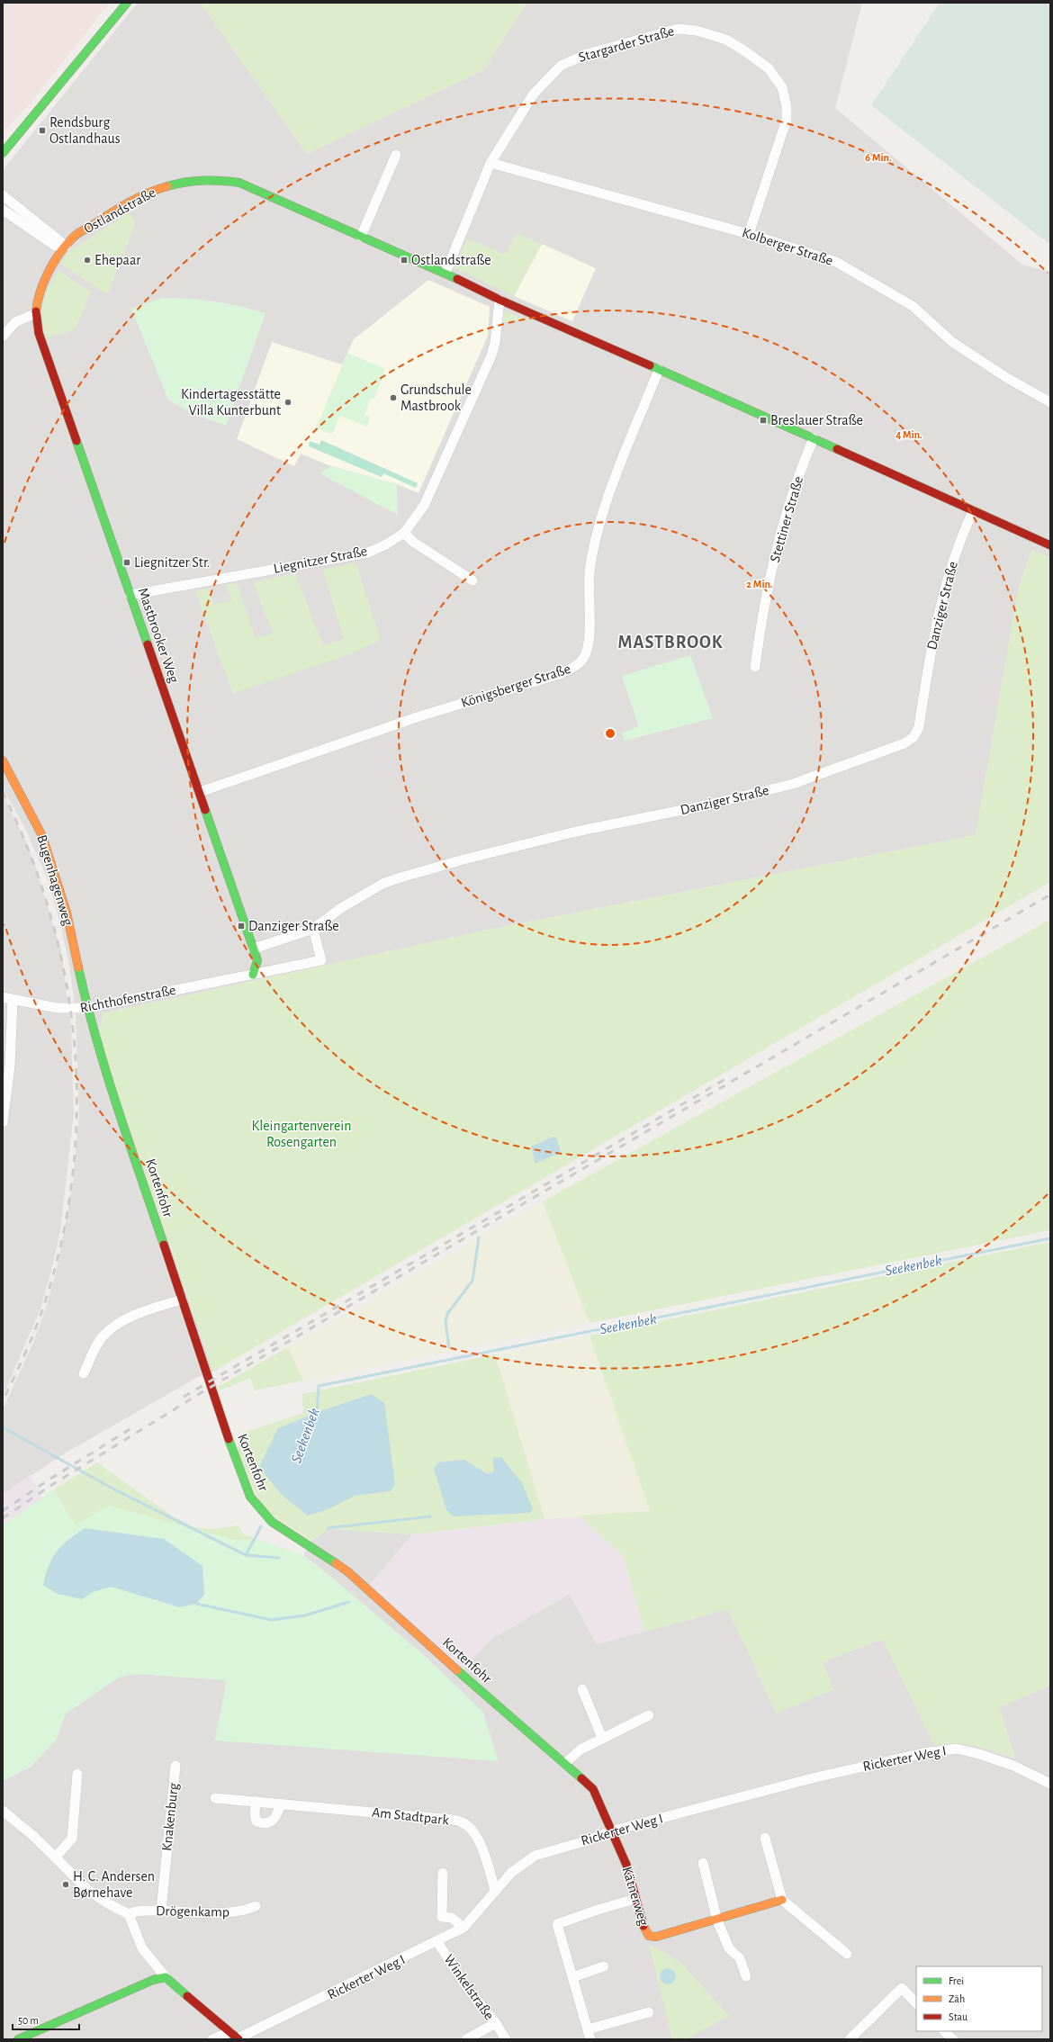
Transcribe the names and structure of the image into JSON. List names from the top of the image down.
{
  "streets": {
    "street": [
      "Stargarder Straße",
      "Ostlandstraße",
      "Kolberger Straße",
      "Stettiner Straße",
      "Liegnitzer Straße",
      "Danziger Straße",
      "Mastbrooker Weg",
      "Königsberger Straße",
      "Bugenhagenweg",
      "Richthofenstraße",
      "Kortenfohr",
      "Rickerter Weg I",
      "Am Stadtpark",
      "Knakenburg",
      "Kätnerweg",
      "Drögenkamp",
      "Winkelstraße"
    ]
  },
  "crossings": [
    ["Stargarder Straße", "Kolberger Straße"],
    ["Ostlandstraße", "Mastbrooker Weg"],
    ["Liegnitzer Straße", "Mastbrooker Weg"],
    ["Danziger Straße", "Mastbrooker Weg"],
    ["Mastbrooker Weg", "Königsberger Straße"],
    ["Mastbrooker Weg", "Richthofenstraße"],
    ["Bugenhagenweg", "Richthofenstraße"],
    ["Bugenhagenweg", "Kortenfohr"],
    ["Richthofenstraße", "Kortenfohr"],
    ["Kortenfohr", "Rickerter Weg I"],
    ["Kortenfohr", "Kätnerweg"],
    ["Rickerter Weg I", "Am Stadtpark"],
    ["Rickerter Weg I", "Kätnerweg"],
    ["Rickerter Weg I", "Winkelstraße"],
    ["Knakenburg", "Drögenkamp"]
  ],
  "districts": ["MASTBROOK"],
  "water": ["Seekenbek"],
  "parks": ["Kleingartenverein Rosengarten"],
  "places": {
    "transit": [
      "Rendsburg Ostlandhaus",
      "Ostlandstraße",
      "Breslauer Straße",
      "Liegnitzer Str.",
      "Danziger Straße"
    ],
    "other": [
      "Ehepaar",
      "Grundschule Mastbrook",
      "Kindertagesstätte Villa Kunterbunt",
      "H. C. Andersen Børnehave"
    ]
  },
  "legend": ["Frei", "Zäh", "Stau"],
  "scale_bar": "50 m",
  "rings": ["6 Min.", "4 Min.", "2 Min."]
}
